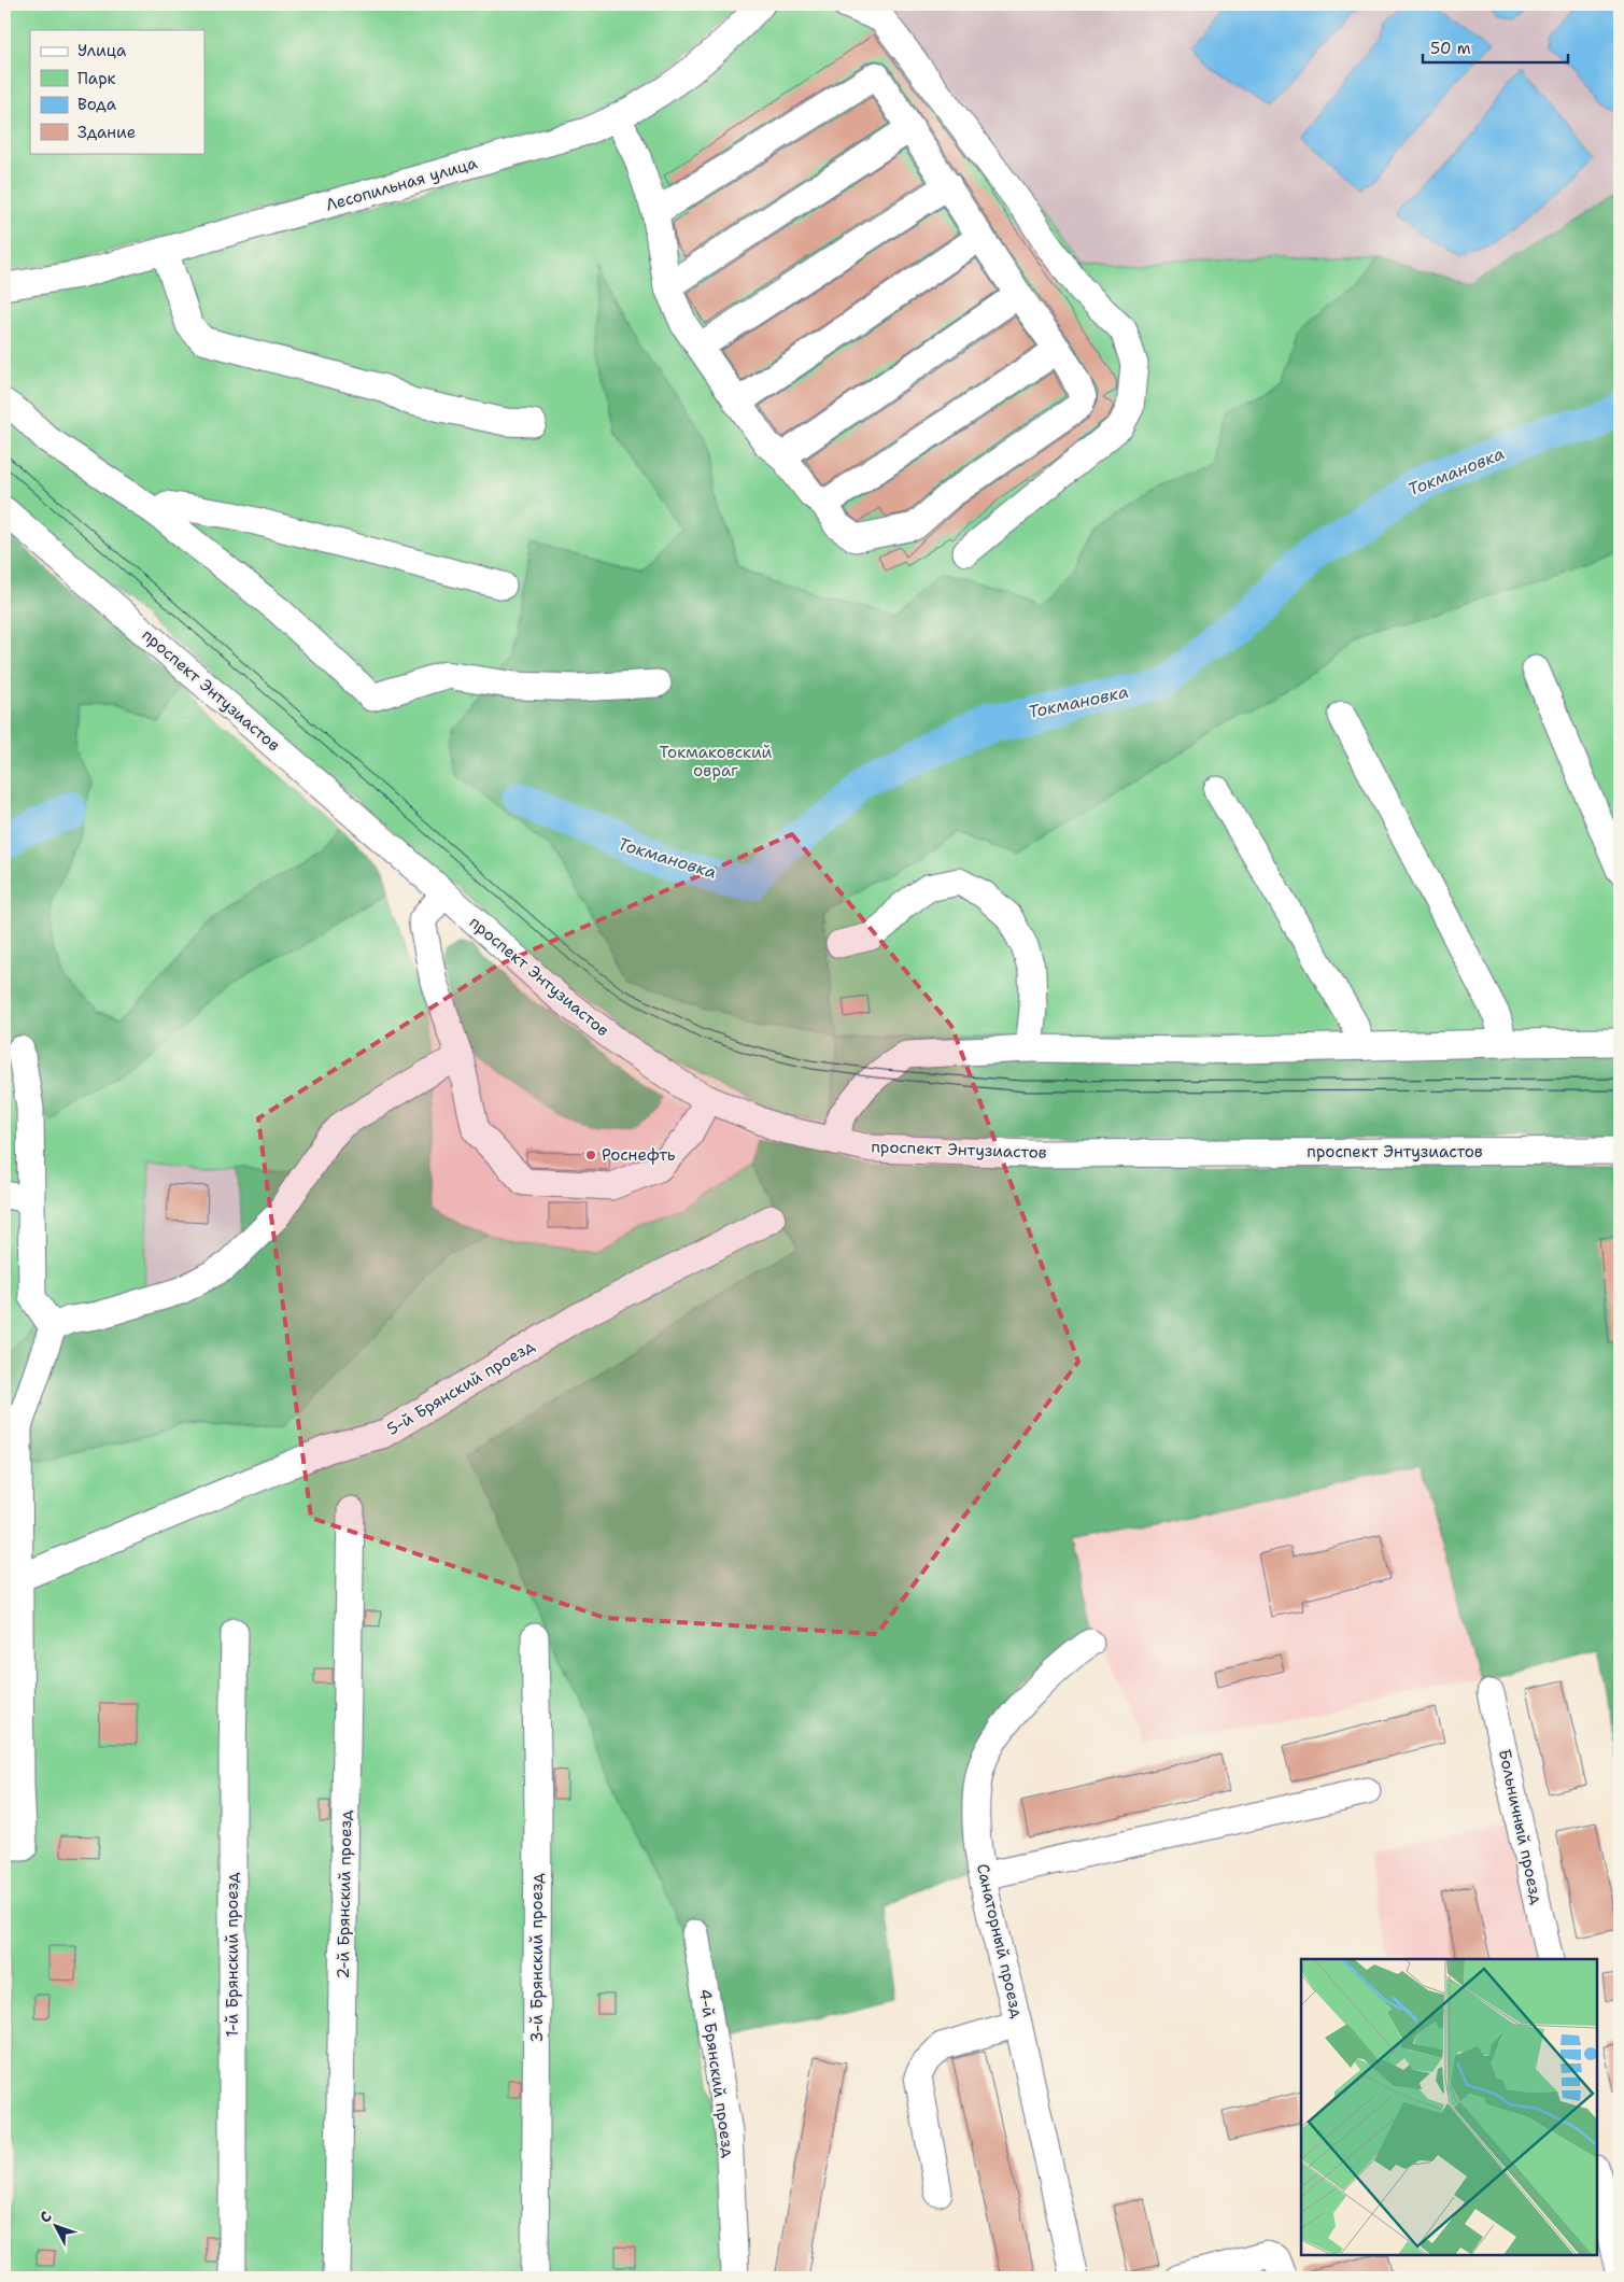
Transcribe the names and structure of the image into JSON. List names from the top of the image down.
{
  "streets": {
    "street": [
      "Лесопильная улица",
      "проспект Энтузиастов",
      "5-й Брянский проезд",
      "Больничный проезд",
      "2-й Брянский проезд",
      "Санаторный проезд",
      "1-й Брянский проезд",
      "3-й Брянский проезд",
      "4-й Брянский проезд"
    ]
  },
  "water": ["Токмановка"],
  "parks": ["Токмаковский овраг"],
  "places": ["Роснефть"],
  "legend": [
    "Улица",
    "Парк",
    "Вода",
    "Здание"
  ],
  "scale_bar": "50 m",
  "north": "top left"
}
